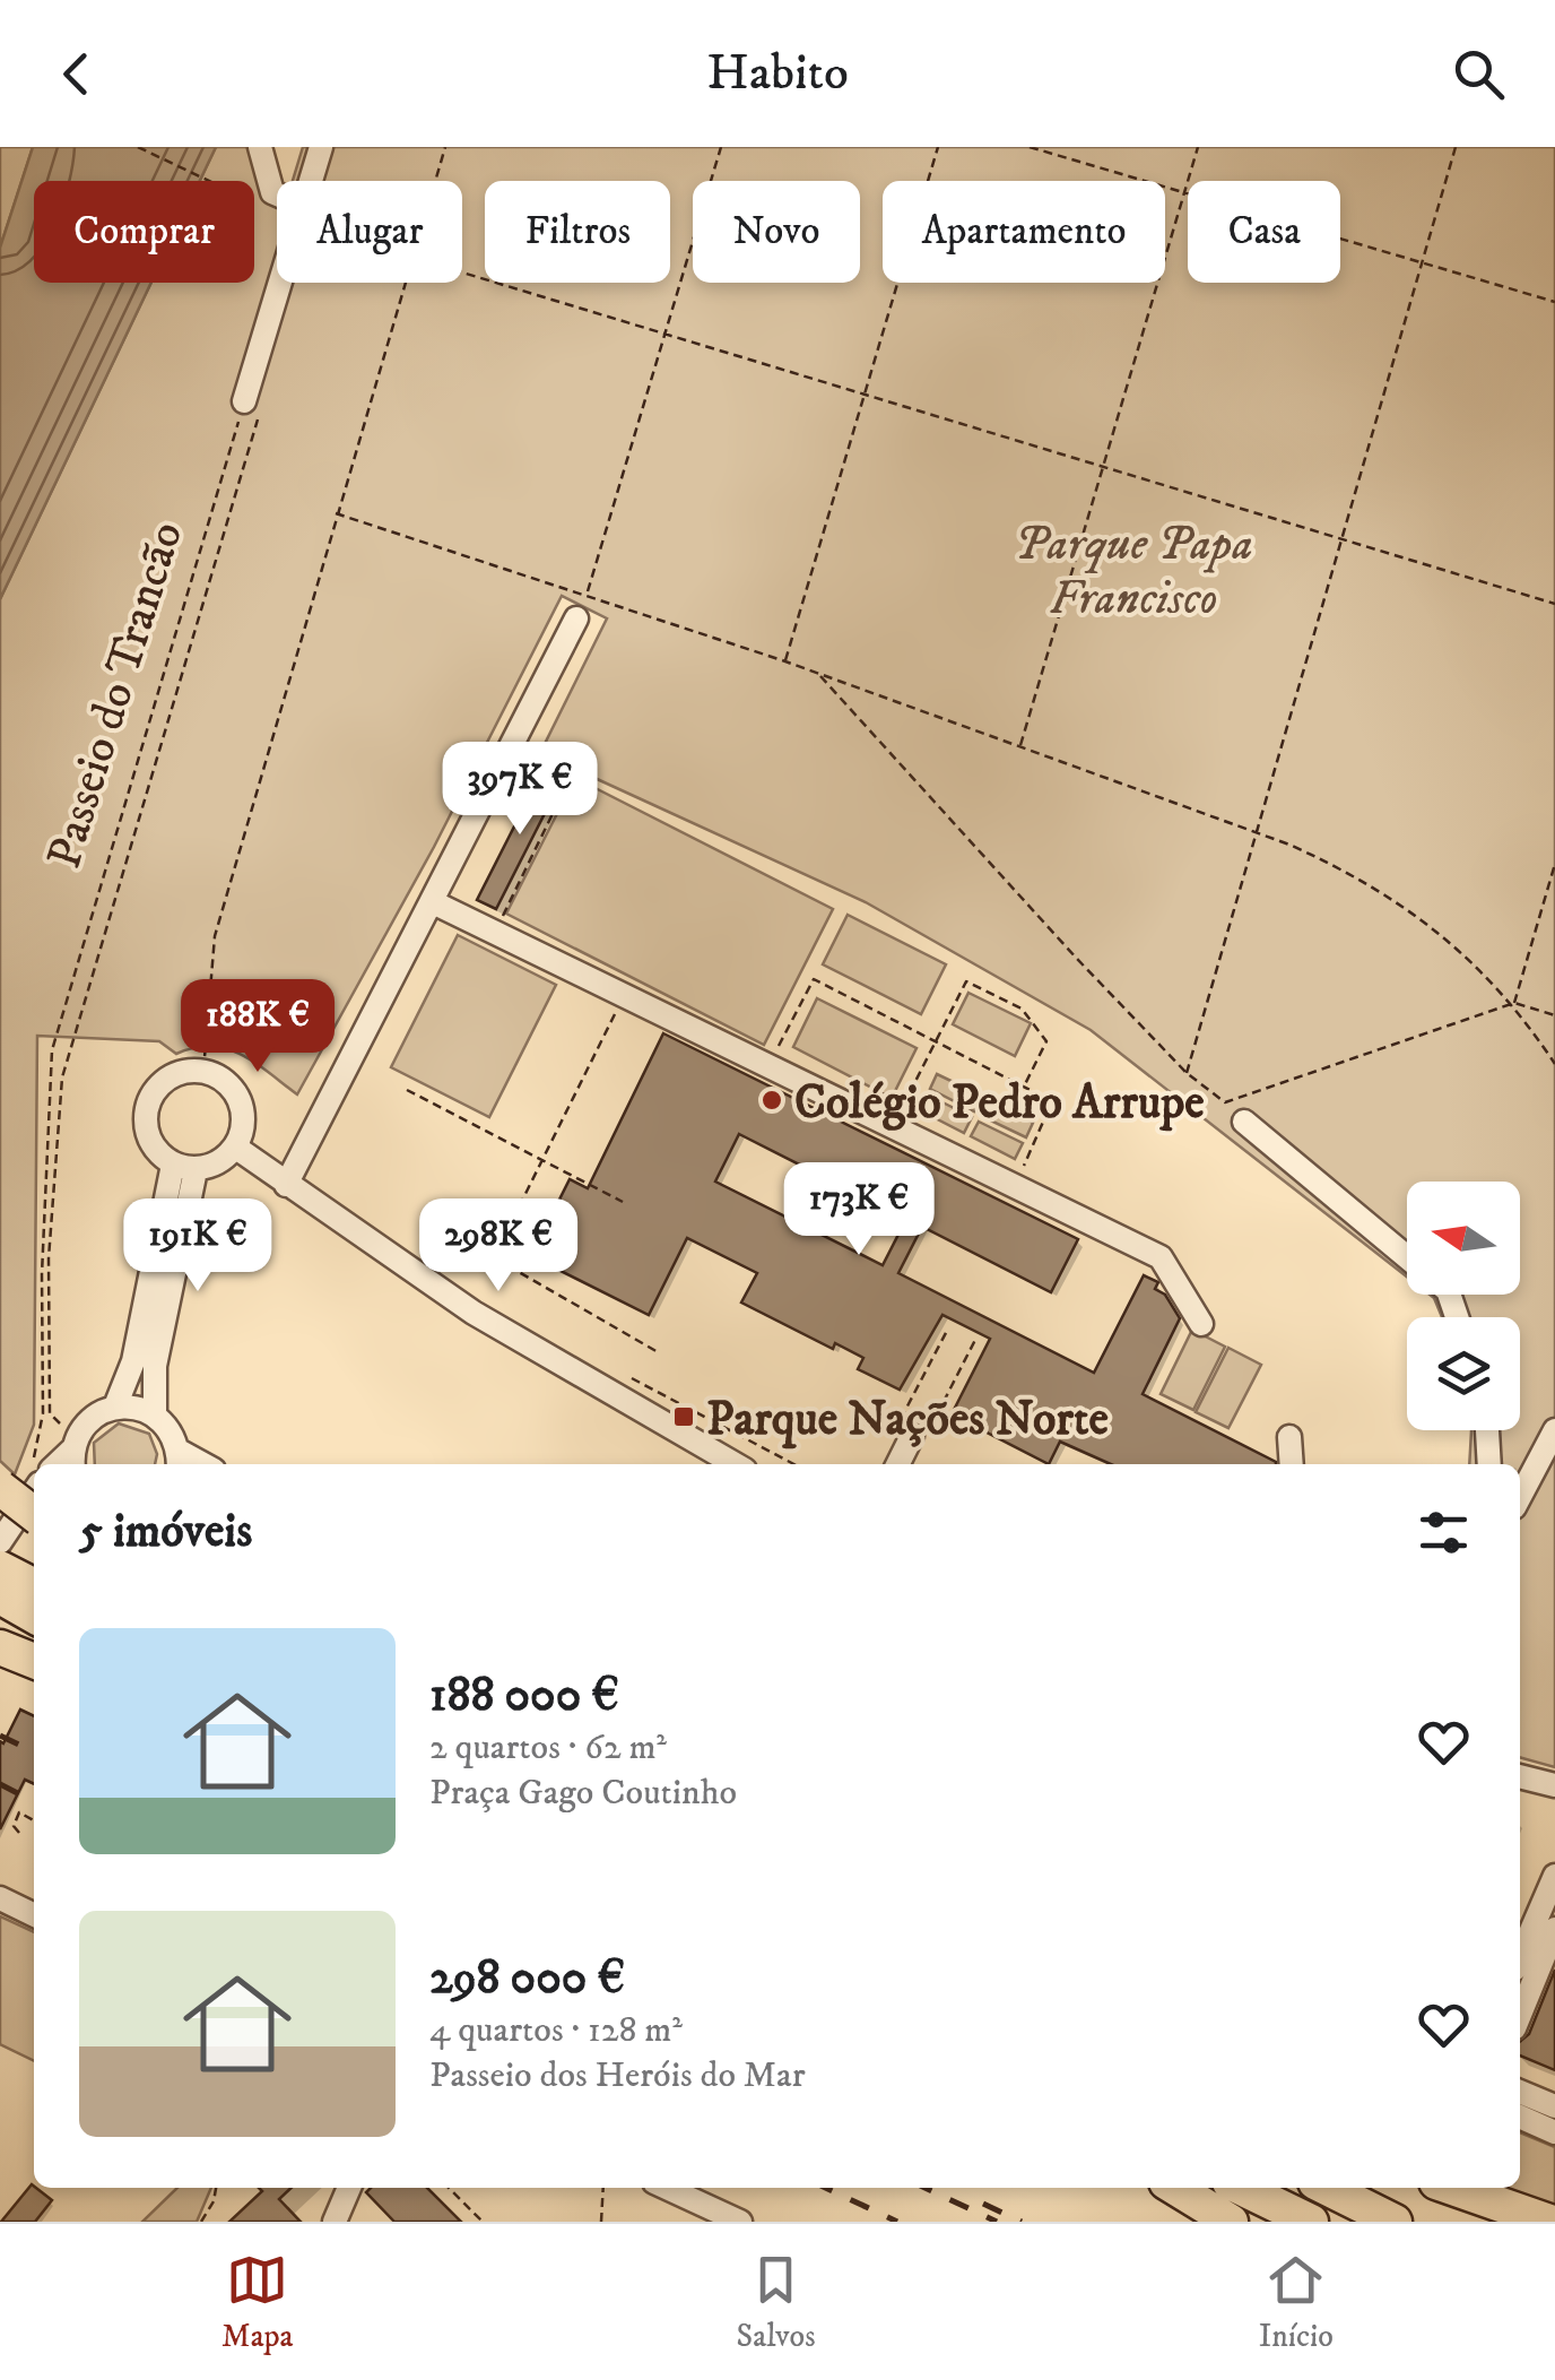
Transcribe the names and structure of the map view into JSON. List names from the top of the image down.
{
  "streets": {
    "path": ["Passeio do Trancão"]
  },
  "parks": ["Parque Papa Francisco"],
  "places": {
    "other": ["Colégio Pedro Arrupe"],
    "transit": ["Parque Nações Norte"]
  },
  "north": "left",
  "page": {
    "header": "Habito",
    "chip": [
      "Comprar",
      "Alugar",
      "Filtros",
      "Novo",
      "Apartamento",
      "Casa"
    ],
    "price": [
      "397K €",
      "188K €",
      "173K €",
      "191K €",
      "298K €"
    ],
    "heading": "5 imóveis",
    "list": [
      {
        "name": "188 000 €",
        "note": "2 quartos · 62 m² · Praça Gago Coutinho"
      },
      {
        "name": "298 000 €",
        "note": "4 quartos · 128 m² · Passeio dos Heróis do Mar"
      }
    ],
    "tabs": ["Mapa", "Salvos", "Início"]
  }
}
